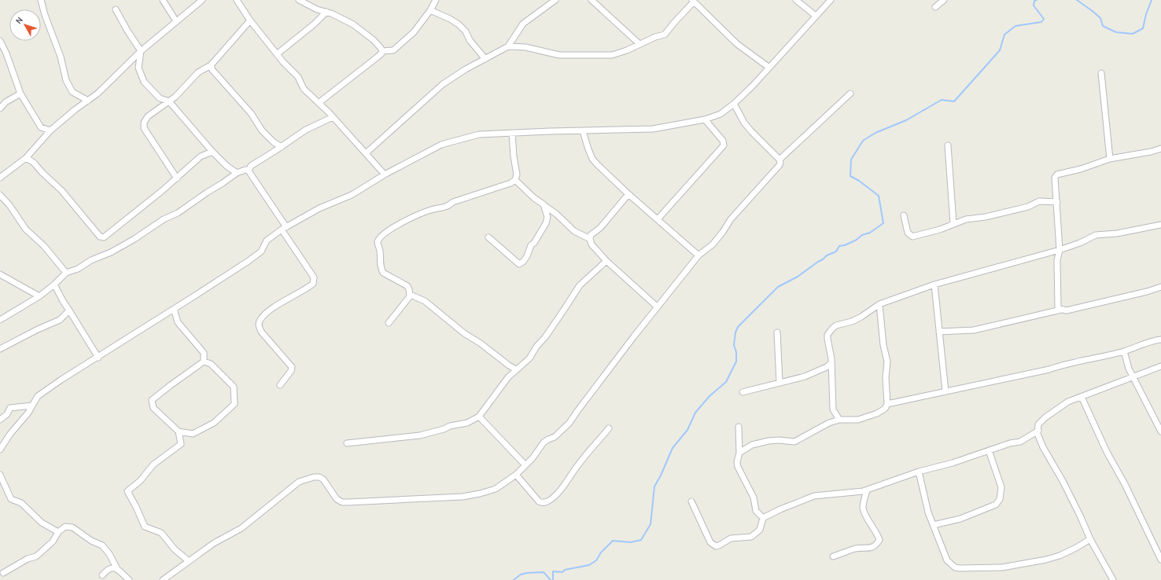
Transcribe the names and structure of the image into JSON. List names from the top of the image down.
{
  "north": "top left"
}
